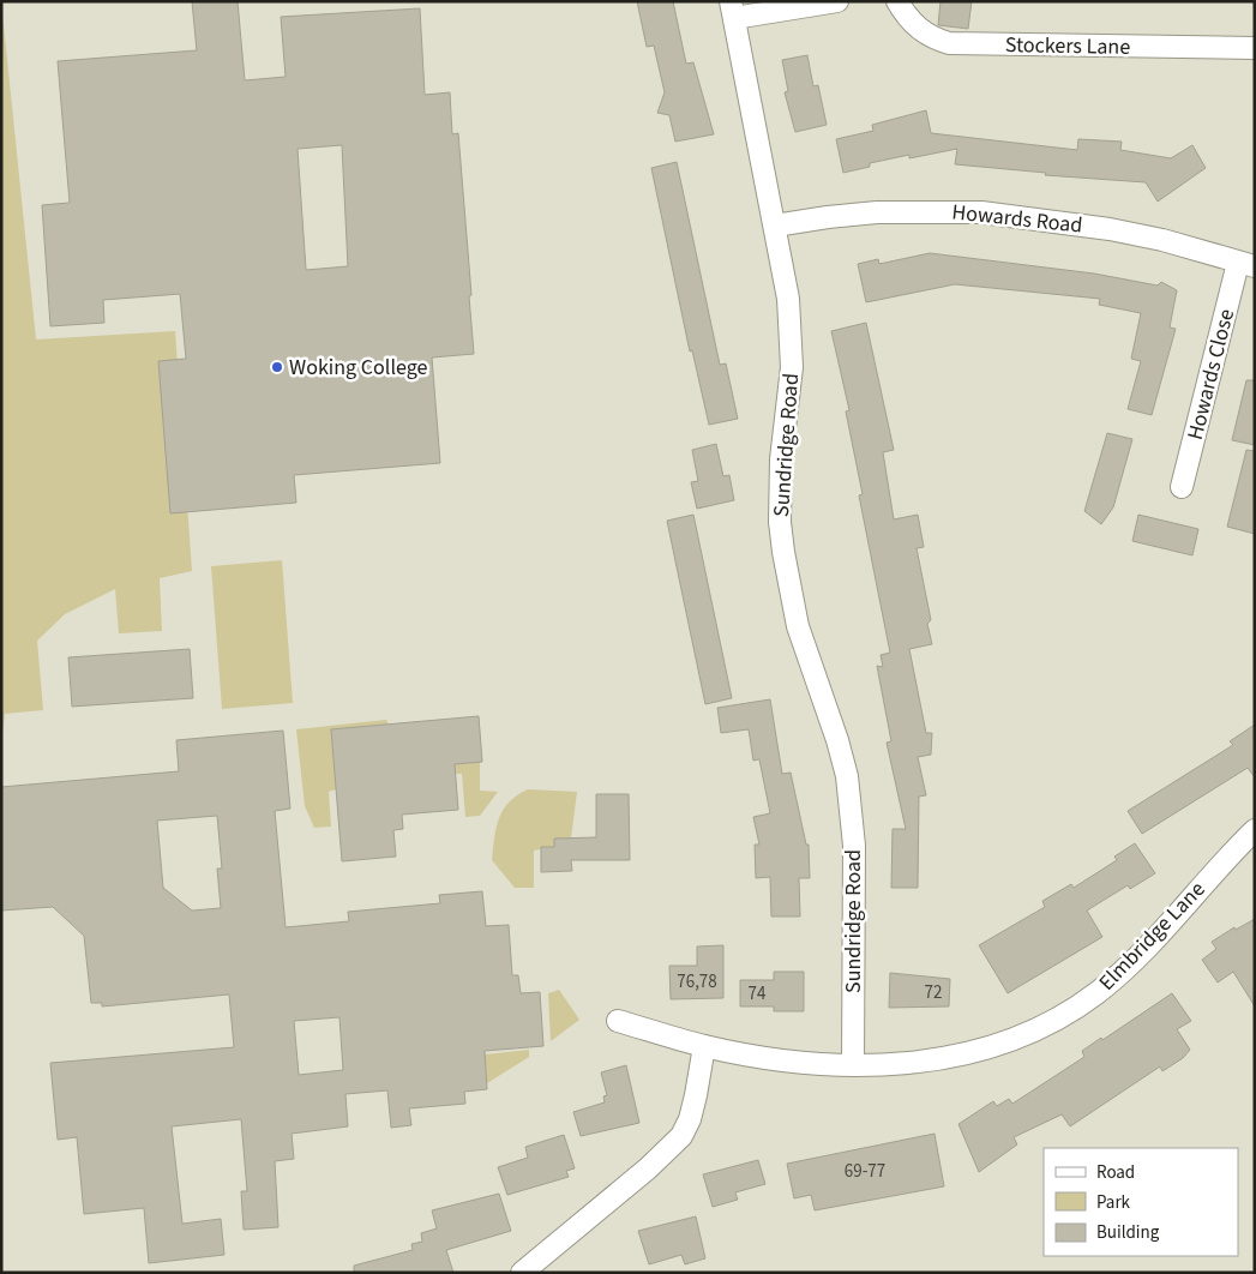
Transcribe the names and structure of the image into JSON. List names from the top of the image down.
{
  "streets": {
    "street": [
      "Stockers Lane",
      "Howards Road",
      "Howards Close",
      "Sundridge Road",
      "Elmbridge Lane"
    ]
  },
  "crossings": [
    ["Howards Road", "Howards Close"],
    ["Howards Road", "Sundridge Road"],
    ["Sundridge Road", "Elmbridge Lane"]
  ],
  "places": ["Woking College"],
  "house_numbers": [
    "76,78",
    "72",
    "74",
    "69-77"
  ],
  "legend": ["Road", "Park", "Building"]
}
